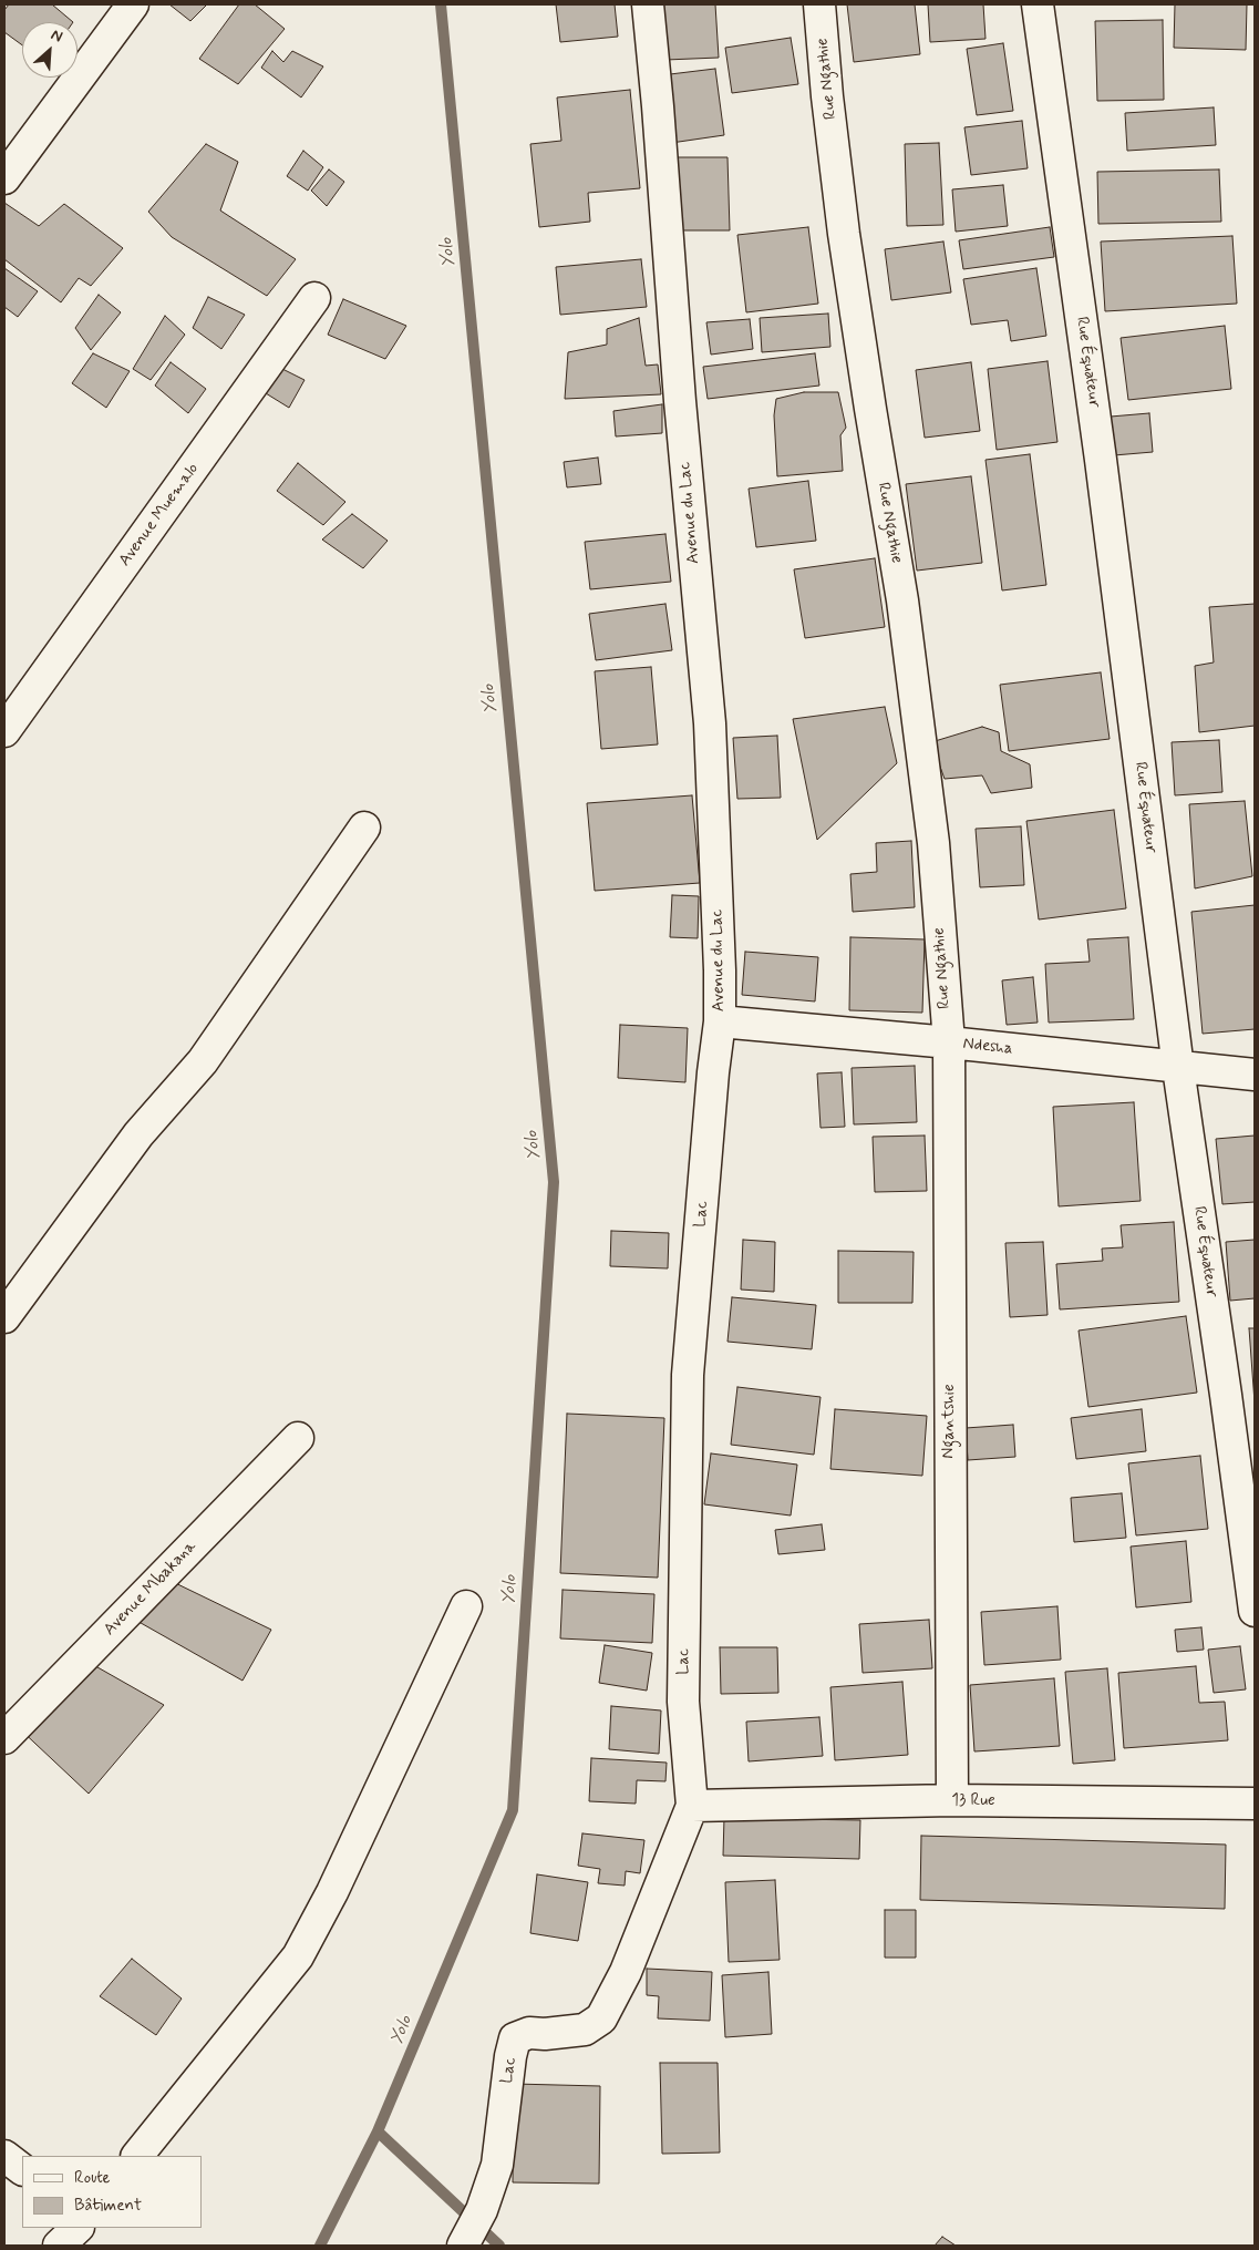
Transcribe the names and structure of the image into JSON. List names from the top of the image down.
{
  "streets": {
    "street": [
      "Rue Ngathie",
      "Rue Équateur",
      "Avenue du Lac",
      "Avenue Muemalo",
      "Ndesha",
      "Lac",
      "Ngantshie",
      "Avenue Mbakana",
      "13 Rue"
    ]
  },
  "crossings": [
    ["Rue Ngathie", "Ndesha"],
    ["Rue Ngathie", "Ngantshie"],
    ["Rue Équateur", "Ndesha"],
    ["Avenue du Lac", "Ndesha"],
    ["Avenue du Lac", "Lac"],
    ["Ndesha", "Lac"],
    ["Ndesha", "Ngantshie"],
    ["Lac", "13 Rue"],
    ["Ngantshie", "13 Rue"]
  ],
  "water": ["Yolo"],
  "legend": ["Route", "Bâtiment"],
  "north": "top right"
}
